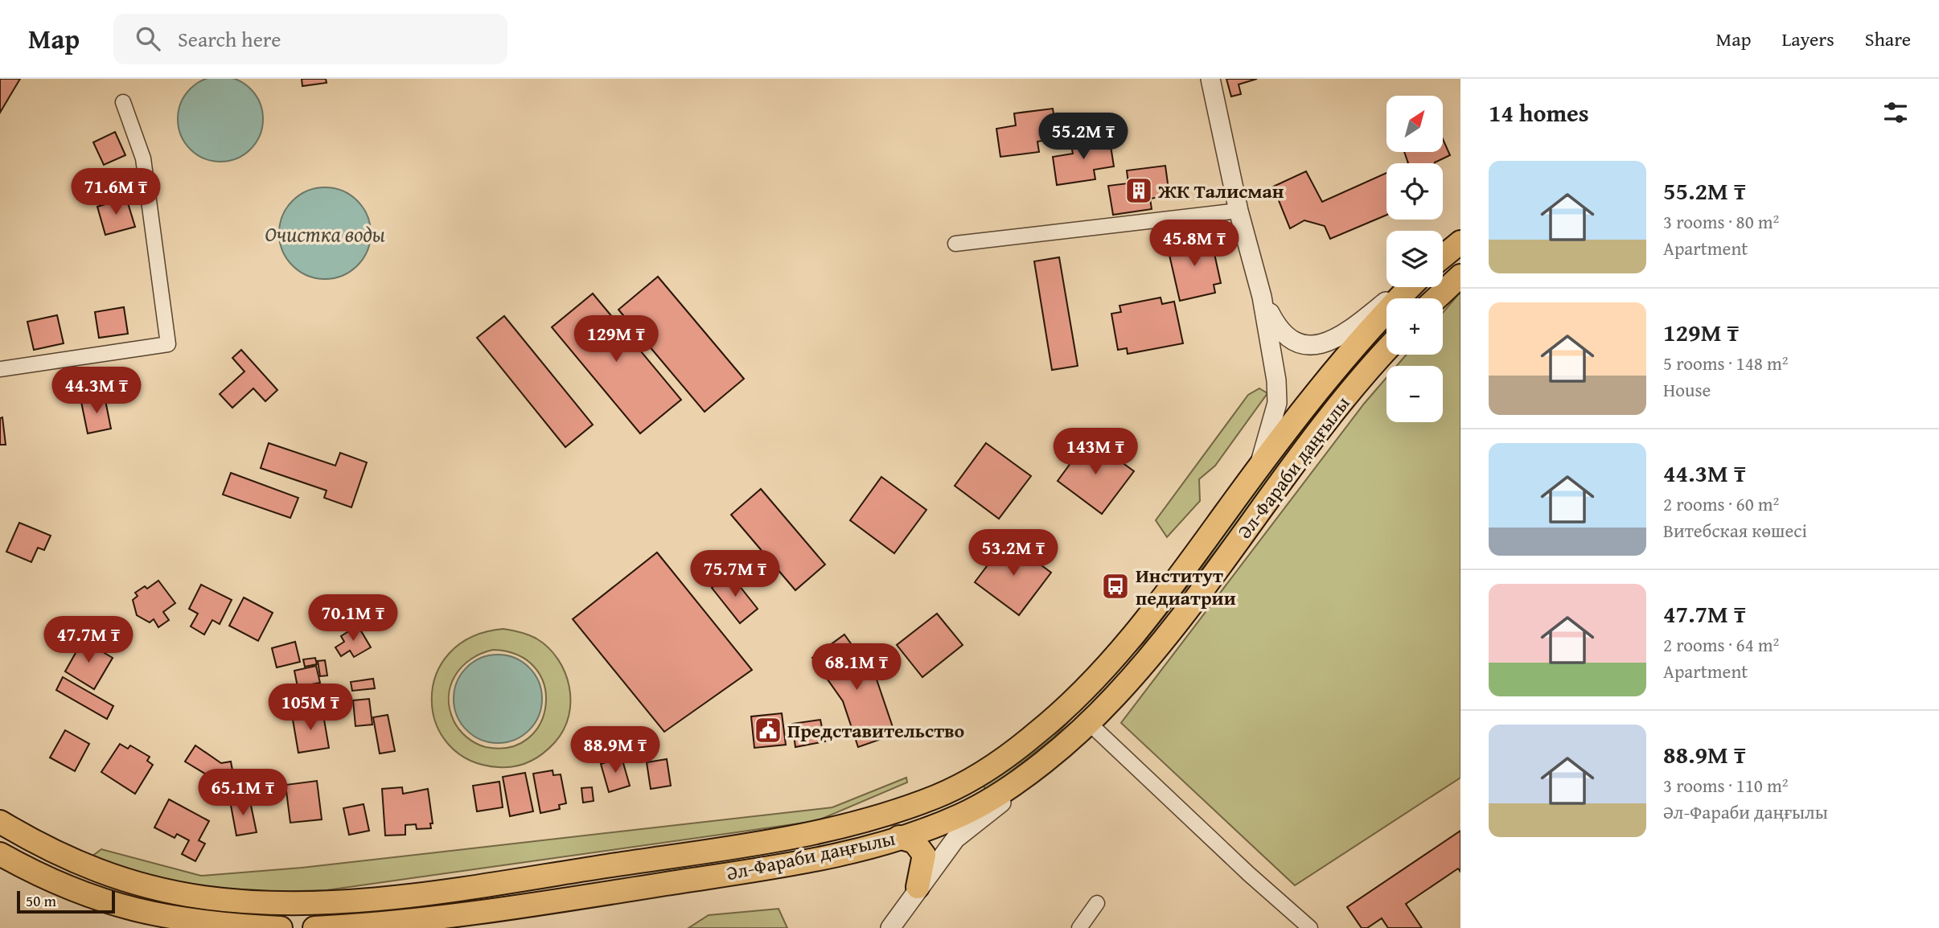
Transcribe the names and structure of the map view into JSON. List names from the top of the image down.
{
  "streets": {
    "main road": ["Әл-Фараби даңғылы"]
  },
  "water": ["Очистка воды"],
  "places": {
    "building": ["ЖК Талисман"],
    "bus stop": ["Институт педиатрии"],
    "public building": ["Представительство"]
  },
  "scale_bar": "50 m",
  "north": "top right",
  "page": {
    "header": "Map",
    "search": "Search here",
    "nav": ["Map", "Layers", "Share"],
    "heading": "14 homes",
    "map_buttons": ["+", "−"],
    "price": [
      "55.2M ₸",
      "71.6M ₸",
      "45.8M ₸",
      "129M ₸",
      "44.3M ₸",
      "143M ₸",
      "53.2M ₸",
      "75.7M ₸",
      "70.1M ₸",
      "47.7M ₸",
      "68.1M ₸",
      "105M ₸",
      "88.9M ₸",
      "65.1M ₸"
    ],
    "list": [
      {
        "name": "55.2M ₸",
        "note": "3 rooms · 80 m² · Apartment"
      },
      {
        "name": "129M ₸",
        "note": "5 rooms · 148 m² · House"
      },
      {
        "name": "44.3M ₸",
        "note": "2 rooms · 60 m² · Витебская көшесі"
      },
      {
        "name": "47.7M ₸",
        "note": "2 rooms · 64 m² · Apartment"
      },
      {
        "name": "88.9M ₸",
        "note": "3 rooms · 110 m² · Әл-Фараби даңғылы"
      }
    ],
    "scale": "50 m"
  }
}
